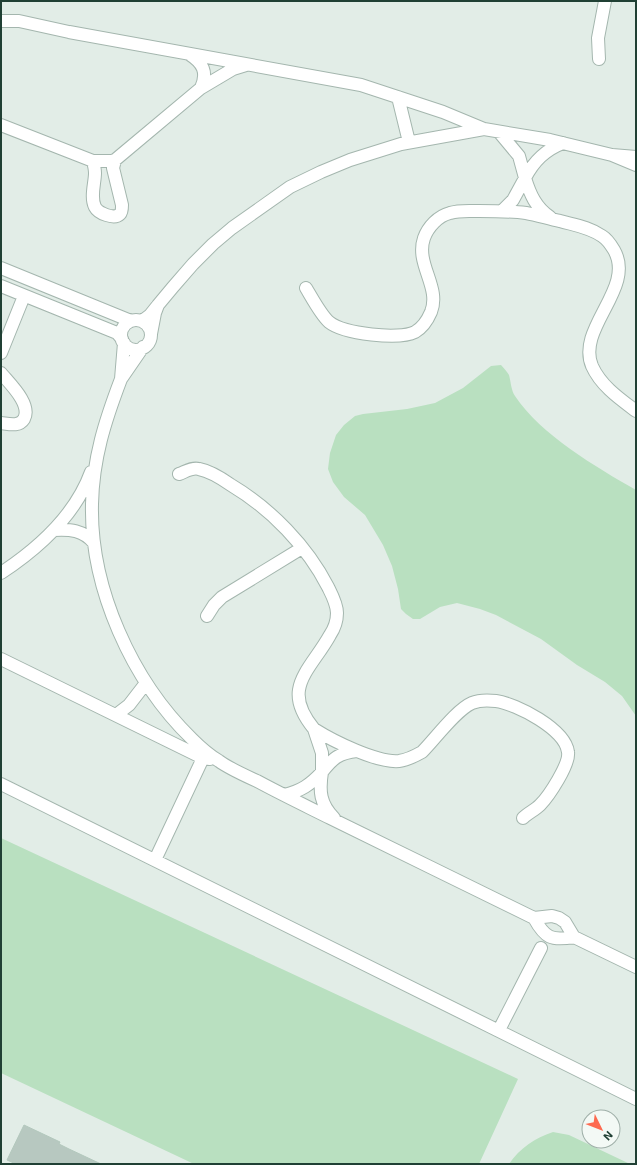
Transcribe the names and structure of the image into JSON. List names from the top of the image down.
{
  "north": "bottom right"
}
